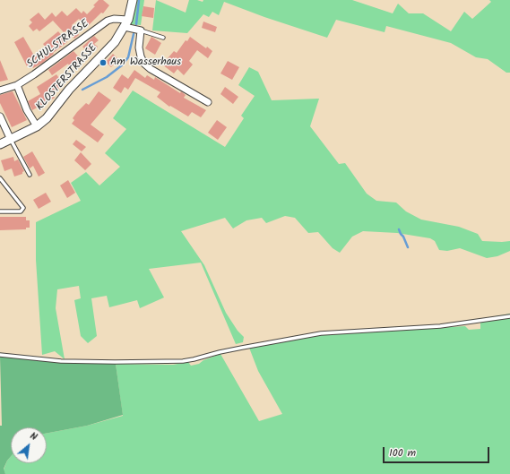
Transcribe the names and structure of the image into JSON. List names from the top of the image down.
{
  "streets": {
    "street": ["SCHULSTRASSE", "KLOSTERSTRASSE"]
  },
  "crossings": [
    ["SCHULSTRASSE", "KLOSTERSTRASSE"]
  ],
  "places": ["Am Wasserhaus"],
  "scale_bar": "100 m",
  "north": "top right"
}
